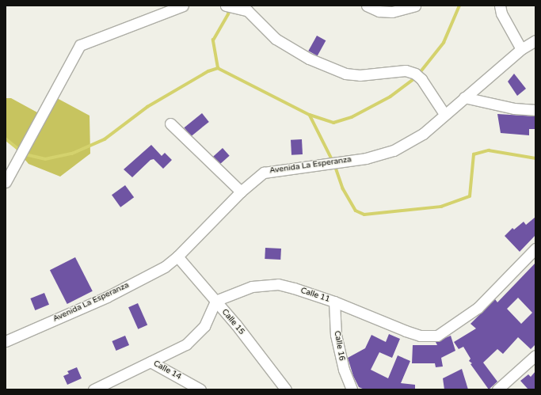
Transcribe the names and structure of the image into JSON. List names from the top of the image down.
{
  "streets": {
    "street": [
      "Avenida La Esperanza",
      "Calle 11",
      "Calle 15",
      "Calle 16",
      "Calle 14"
    ]
  },
  "crossings": [
    ["Avenida La Esperanza", "Calle 15"],
    ["Calle 11", "Calle 15"],
    ["Calle 11", "Calle 16"]
  ]
}
